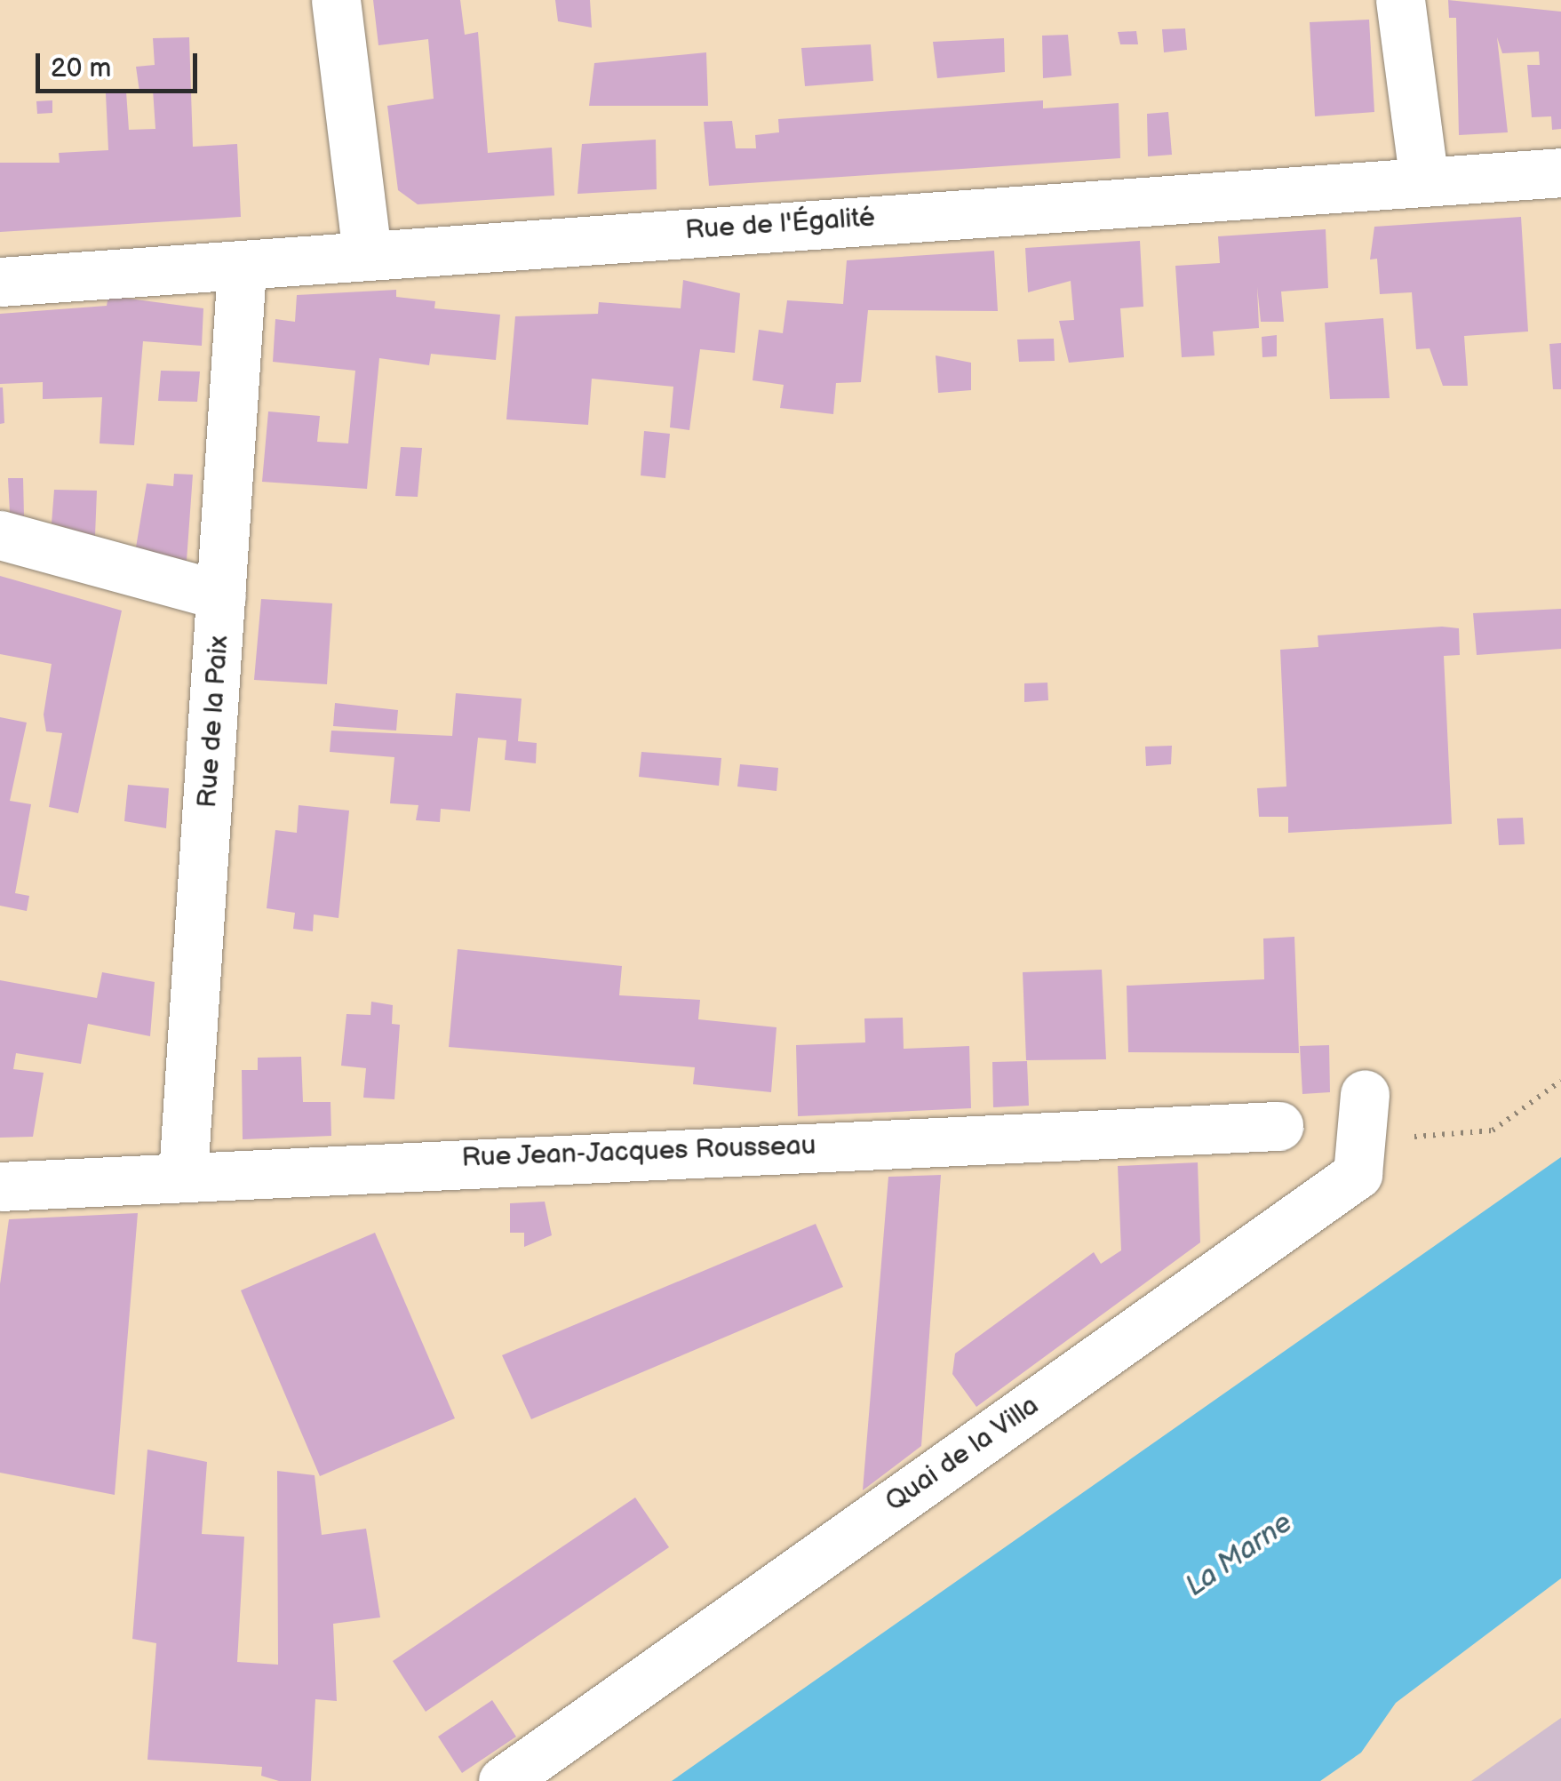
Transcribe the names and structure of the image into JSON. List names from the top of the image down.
{
  "streets": {
    "street": [
      "Rue de l'Égalité",
      "Rue de la Paix",
      "Rue Jean-Jacques Rousseau",
      "Quai de la Villa"
    ]
  },
  "crossings": [
    ["Rue de l'Égalité", "Rue de la Paix"],
    ["Rue de la Paix", "Rue Jean-Jacques Rousseau"]
  ],
  "water": ["La Marne"],
  "scale_bar": "20 m"
}
